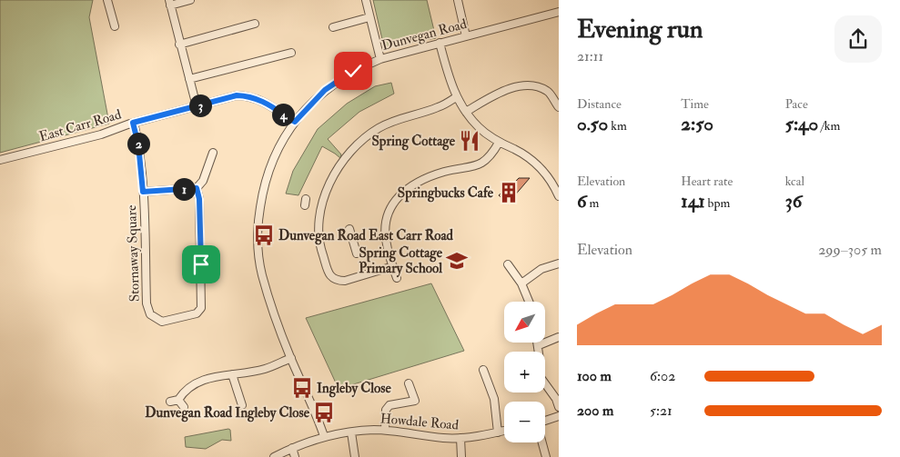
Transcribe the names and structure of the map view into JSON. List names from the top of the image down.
{
  "streets": {
    "street": [
      "Dunvegan Road",
      "East Carr Road",
      "Stornaway Square",
      "Howdale Road"
    ]
  },
  "crossings": [
    ["Dunvegan Road", "East Carr Road"],
    ["Dunvegan Road", "Howdale Road"],
    ["East Carr Road", "Stornaway Square"]
  ],
  "places": {
    "restaurant": ["Spring Cottage"],
    "building": ["Springbucks Cafe"],
    "bus stop": ["Dunvegan Road East Carr Road", "Ingleby Close", "Dunvegan Road Ingleby Close"],
    "school or university": ["Spring Cottage Primary School"]
  },
  "north": "bottom left",
  "page": {
    "heading": ["Evening run", "21:11"],
    "stats": [
      ["Distance", "0.50 km"],
      ["Time", "2:50"],
      ["Pace", "5:40 /km"],
      ["Elevation", "6 m"],
      ["Heart rate", "141 bpm"],
      ["kcal", "36"]
    ],
    "pins": [
      "3",
      "4",
      "2",
      "1"
    ],
    "chart": ["Elevation", "299–305 m"],
    "map_buttons": ["+", "−"],
    "list": [
      {
        "name": "100 m",
        "note": "6:02"
      },
      {
        "name": "200 m",
        "note": "5:21"
      }
    ]
  }
}
